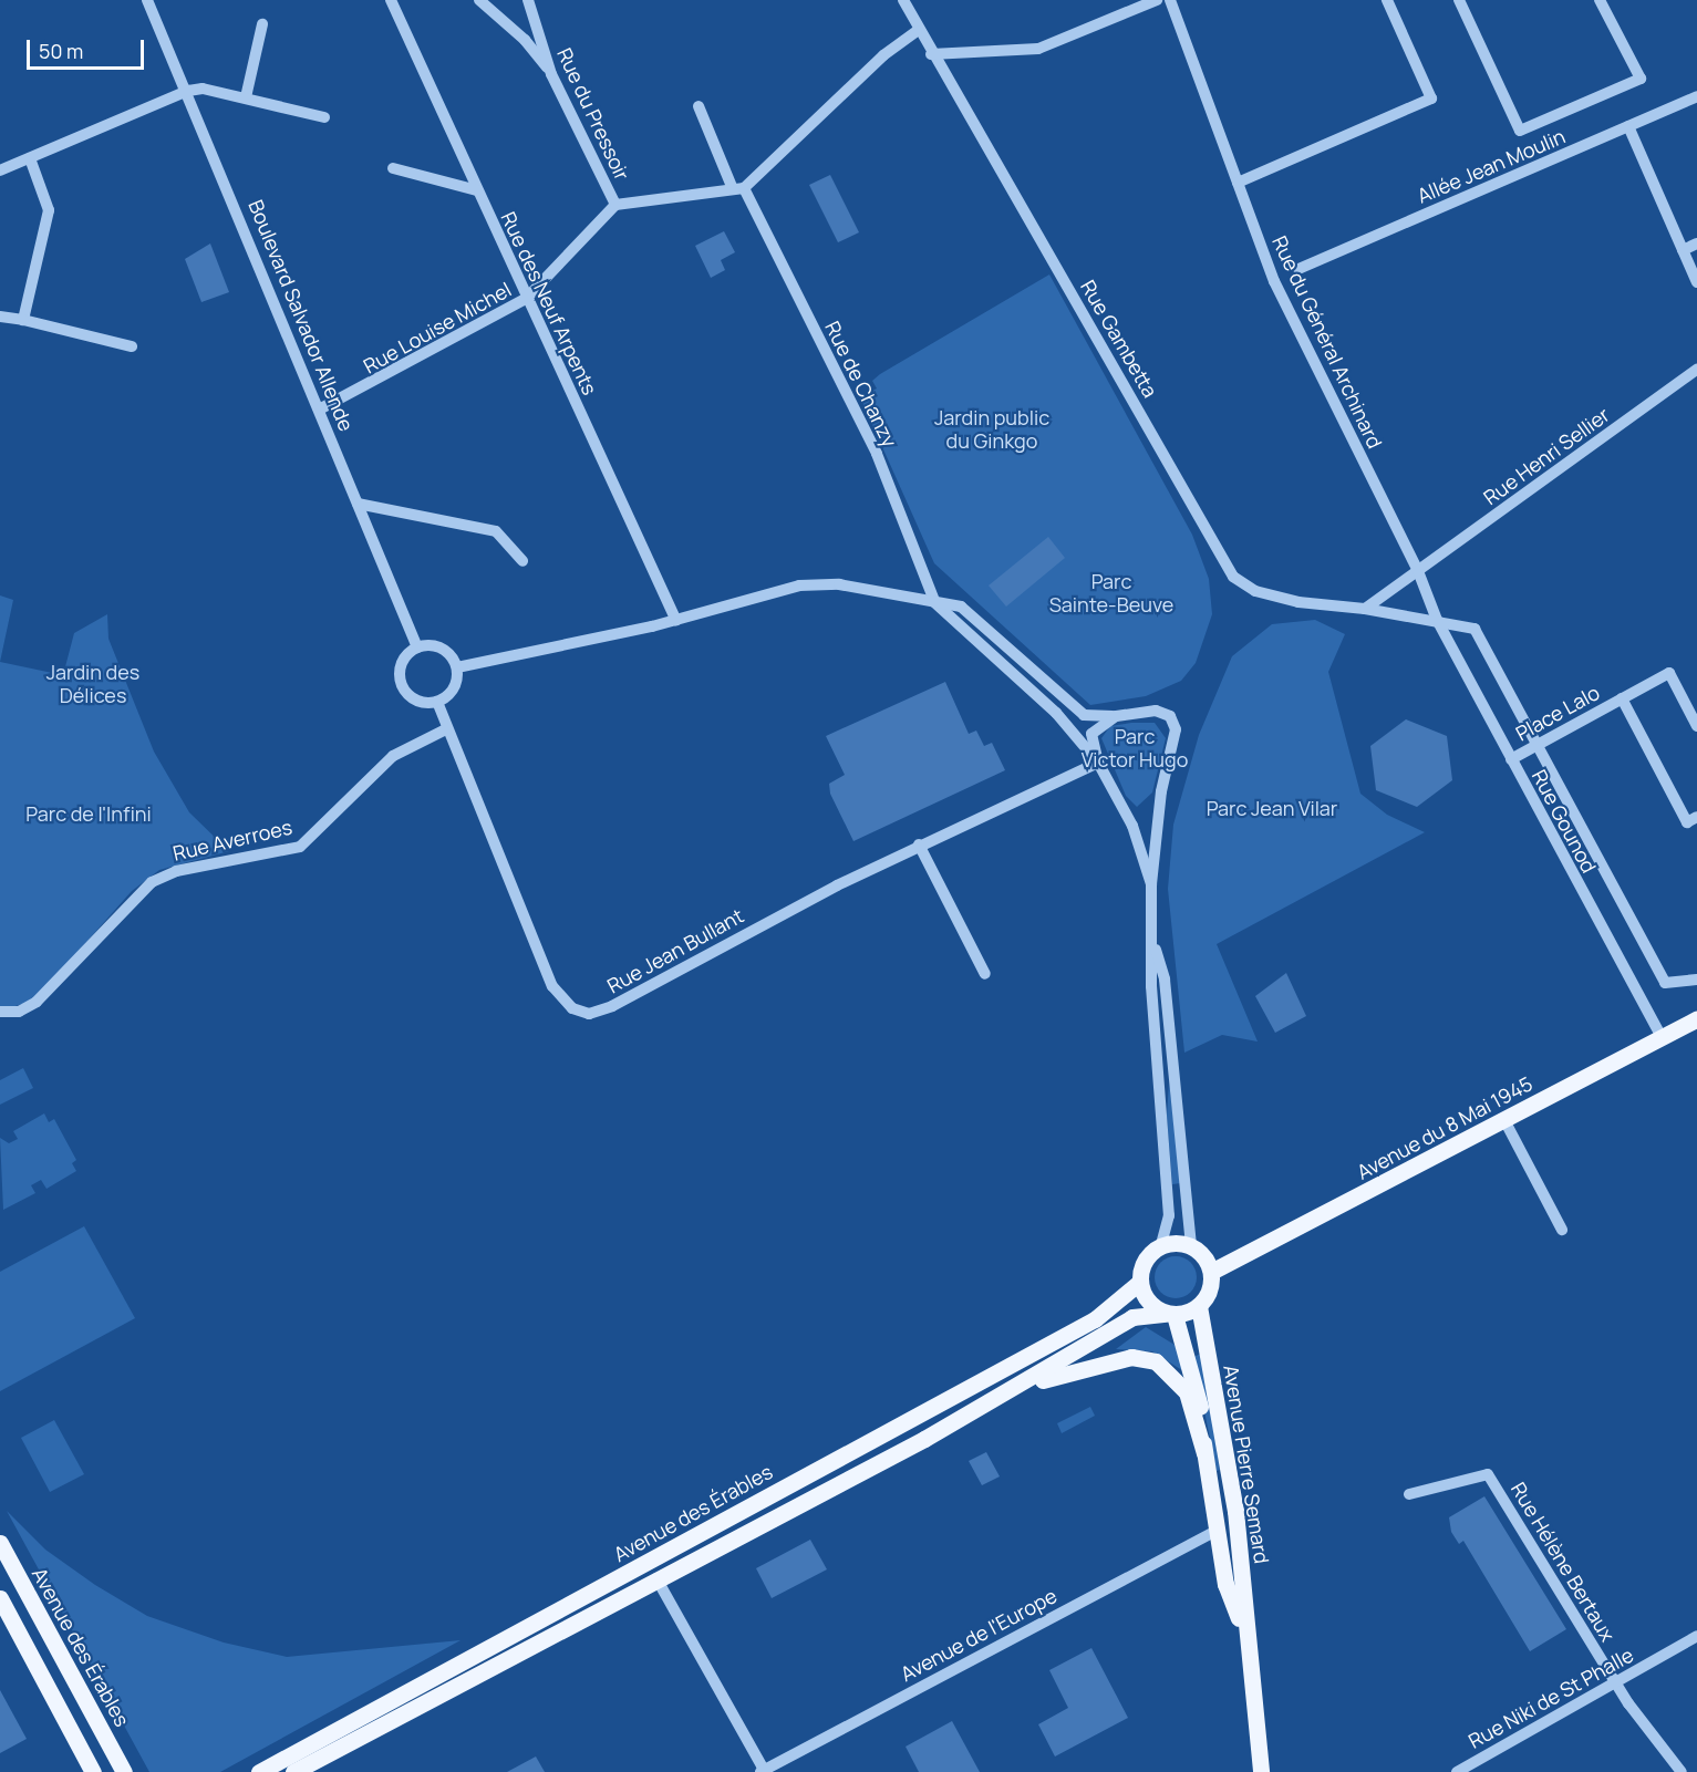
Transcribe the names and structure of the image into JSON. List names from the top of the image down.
{
  "streets": {
    "main road": ["Avenue du 8 Mai 1945", "Avenue Pierre Semard", "Avenue des Érables"],
    "street": [
      "Rue du Pressoir",
      "Allée Jean Moulin",
      "Rue des Neuf Arpents",
      "Boulevard Salvador Allende",
      "Rue Louise Michel",
      "Rue Gambetta",
      "Rue du Général Archinard",
      "Rue de Chanzy",
      "Rue Henri Sellier",
      "Place Lalo",
      "Rue Gounod",
      "Rue Averroes",
      "Rue Jean Bullant",
      "Rue Hélène Bertaux",
      "Avenue de l'Europe",
      "Rue Niki de St Phalle"
    ]
  },
  "crossings": [
    ["Rue du Pressoir", "Rue Louise Michel"],
    ["Rue des Neuf Arpents", "Rue Louise Michel"],
    ["Boulevard Salvador Allende", "Rue Louise Michel"],
    ["Boulevard Salvador Allende", "Rue Jean Bullant"],
    ["Rue Gambetta", "Rue du Général Archinard"],
    ["Rue Gambetta", "Place Lalo"],
    ["Rue Gambetta", "Rue Gounod"],
    ["Rue du Général Archinard", "Rue Henri Sellier"],
    ["Rue du Général Archinard", "Rue Gounod"],
    ["Place Lalo", "Rue Gounod"],
    ["Rue Gounod", "Avenue du 8 Mai 1945"],
    ["Rue Averroes", "Rue Jean Bullant"],
    ["Avenue du 8 Mai 1945", "Avenue Pierre Semard"],
    ["Avenue du 8 Mai 1945", "Avenue des Érables"],
    ["Avenue Pierre Semard", "Avenue des Érables"],
    ["Avenue Pierre Semard", "Avenue de l'Europe"],
    ["Rue Hélène Bertaux", "Rue Niki de St Phalle"]
  ],
  "parks": [
    "Jardin public du Ginkgo",
    "Parc Sainte-Beuve",
    "Jardin des Délices",
    "Parc Victor Hugo",
    "Parc Jean Vilar",
    "Parc de l'Infini"
  ],
  "scale_bar": "50 m"
}
